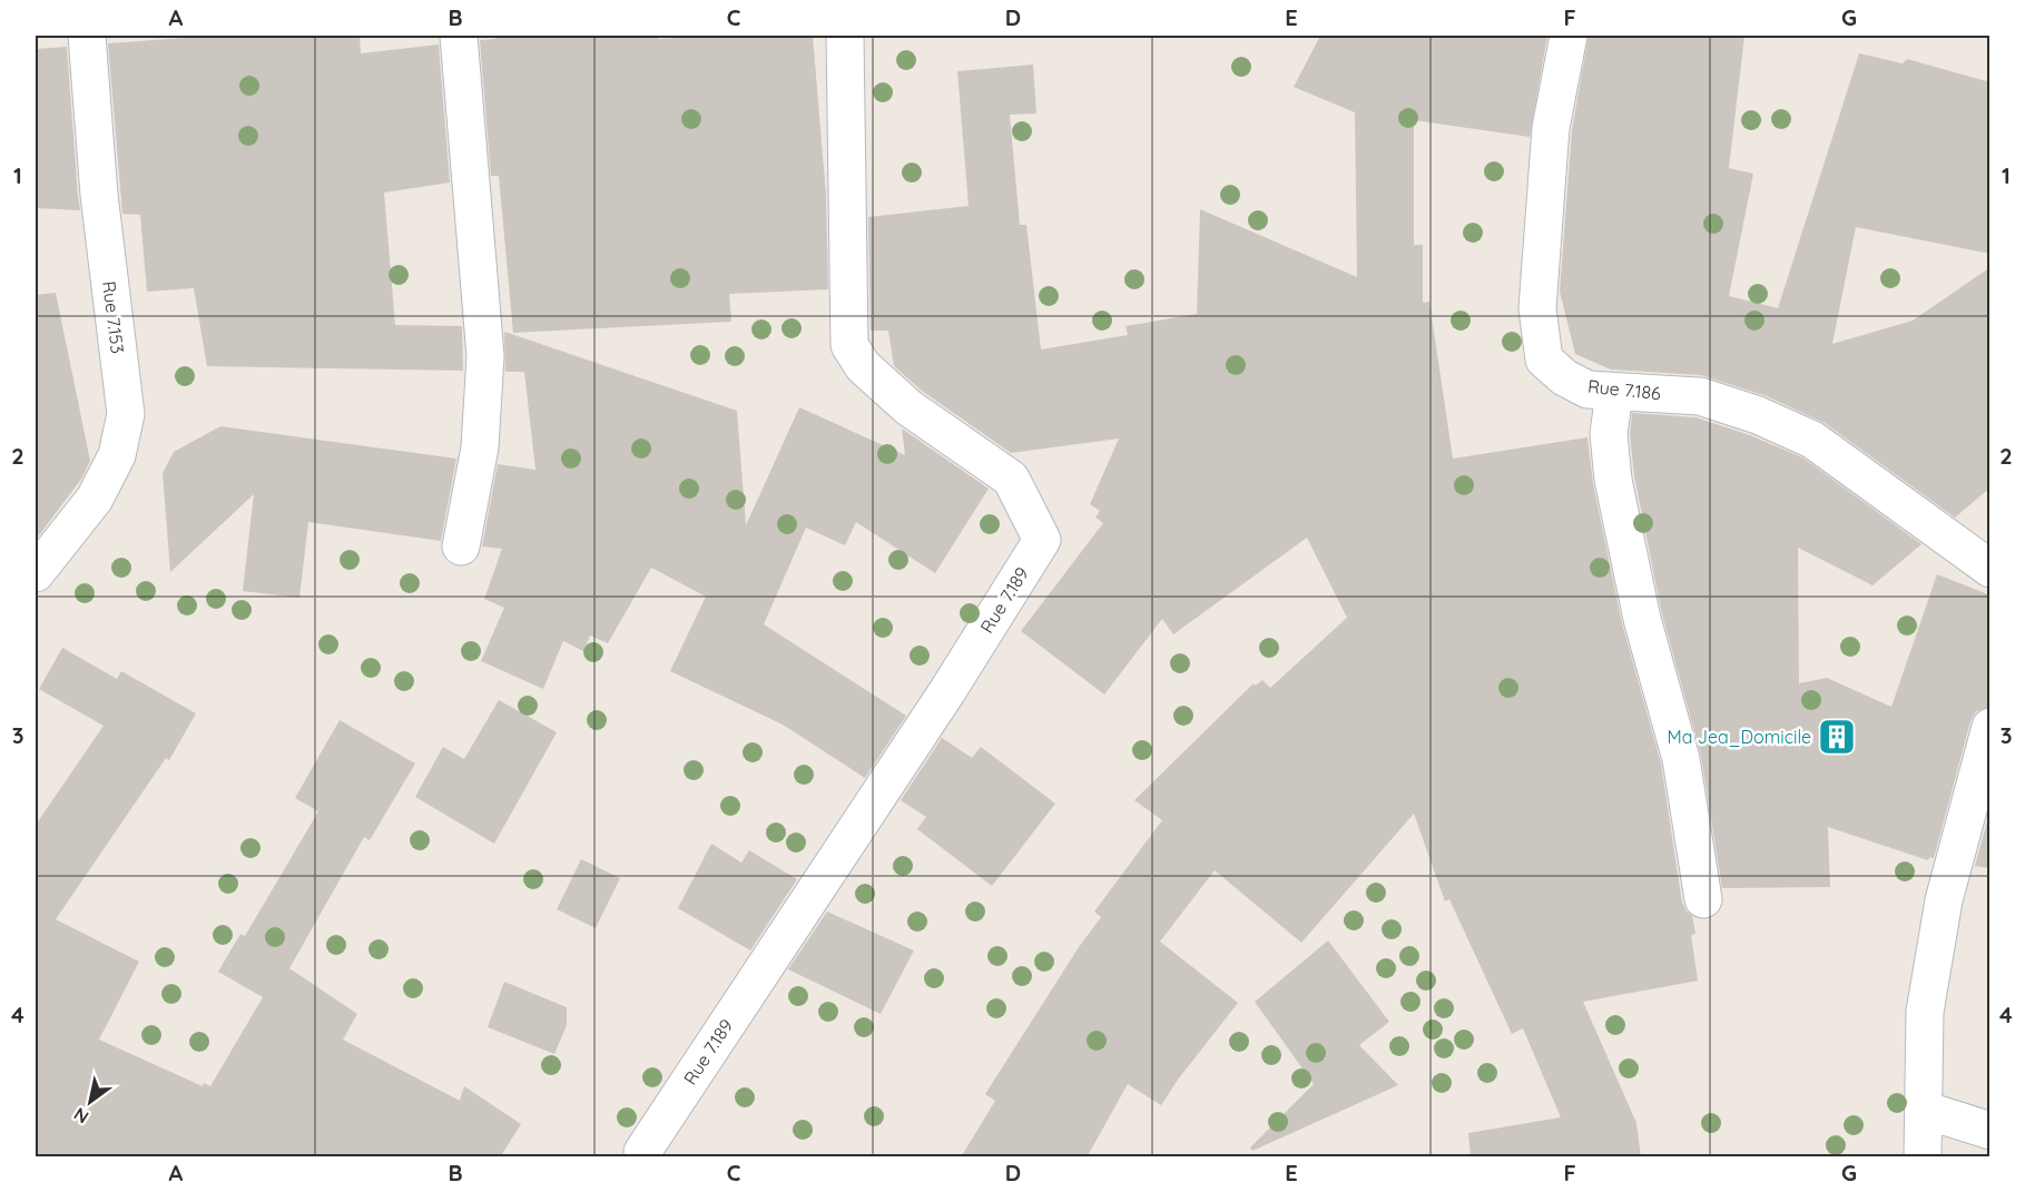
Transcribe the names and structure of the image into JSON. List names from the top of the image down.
{
  "streets": {
    "street": ["Rue 7.153", "Rue 7.186", "Rue 7.189"]
  },
  "places": {
    "building": ["Ma Jea_Domicile"]
  },
  "north": "bottom left",
  "grid": {
    "columns": [
      "A",
      "B",
      "C",
      "D",
      "E",
      "F",
      "G"
    ],
    "rows": [
      "1",
      "2",
      "3",
      "4"
    ]
  }
}
